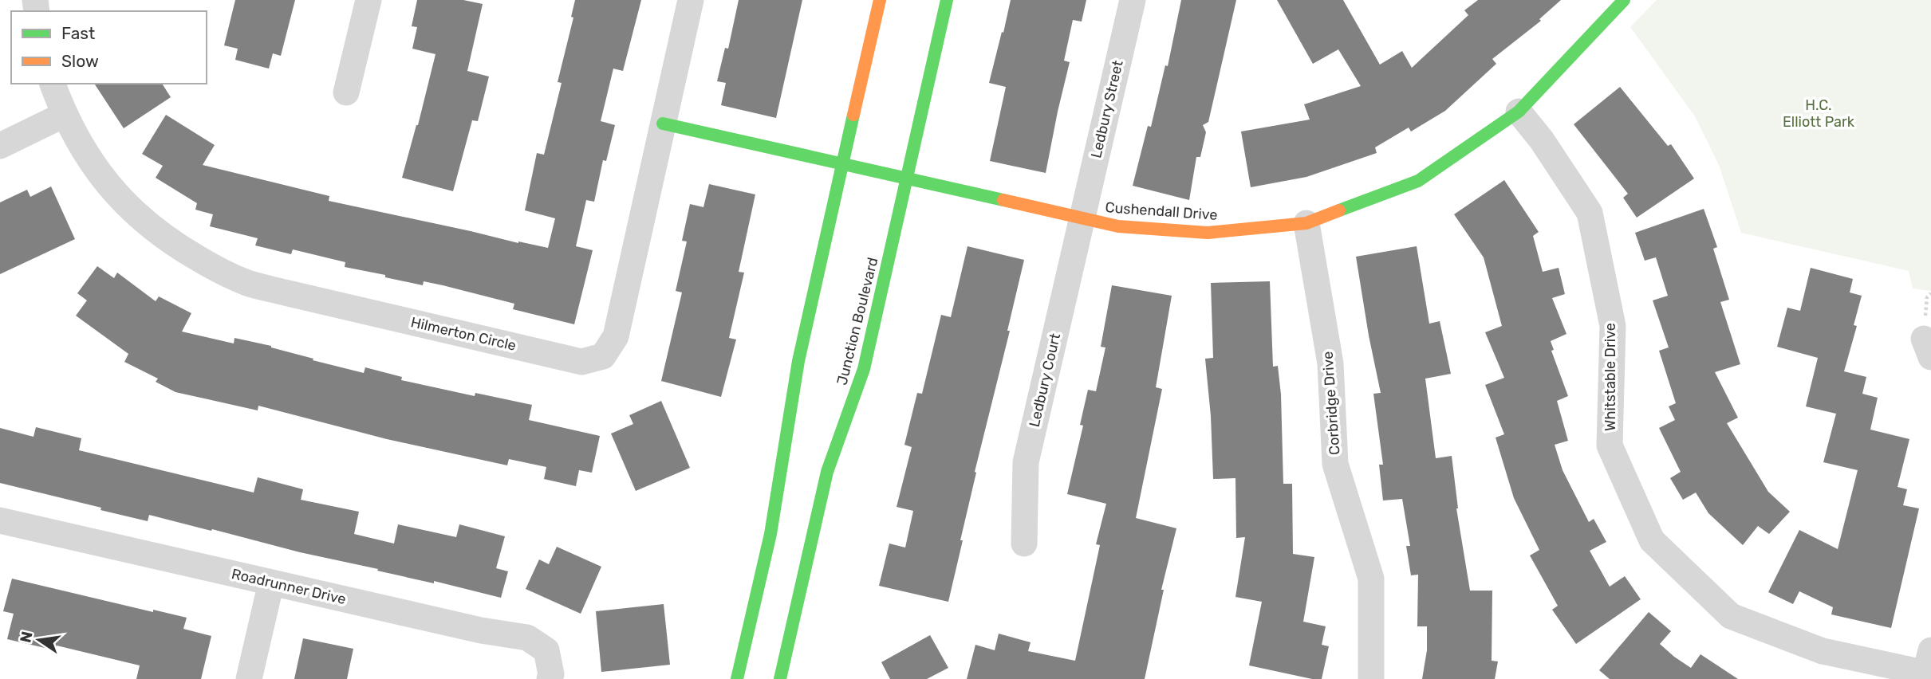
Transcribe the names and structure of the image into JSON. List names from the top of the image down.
{
  "streets": {
    "main road": ["Cushendall Drive", "Junction Boulevard"],
    "street": [
      "Ledbury Street",
      "Hilmerton Circle",
      "Whitstable Drive",
      "Ledbury Court",
      "Corbridge Drive",
      "Roadrunner Drive"
    ]
  },
  "crossings": [
    ["Ledbury Street", "Cushendall Drive"],
    ["Ledbury Street", "Ledbury Court"],
    ["Cushendall Drive", "Junction Boulevard"],
    ["Cushendall Drive", "Hilmerton Circle"],
    ["Cushendall Drive", "Whitstable Drive"],
    ["Cushendall Drive", "Ledbury Court"],
    ["Cushendall Drive", "Corbridge Drive"]
  ],
  "parks": ["H.C. Elliott Park"],
  "legend": ["Fast", "Slow"],
  "north": "left"
}
